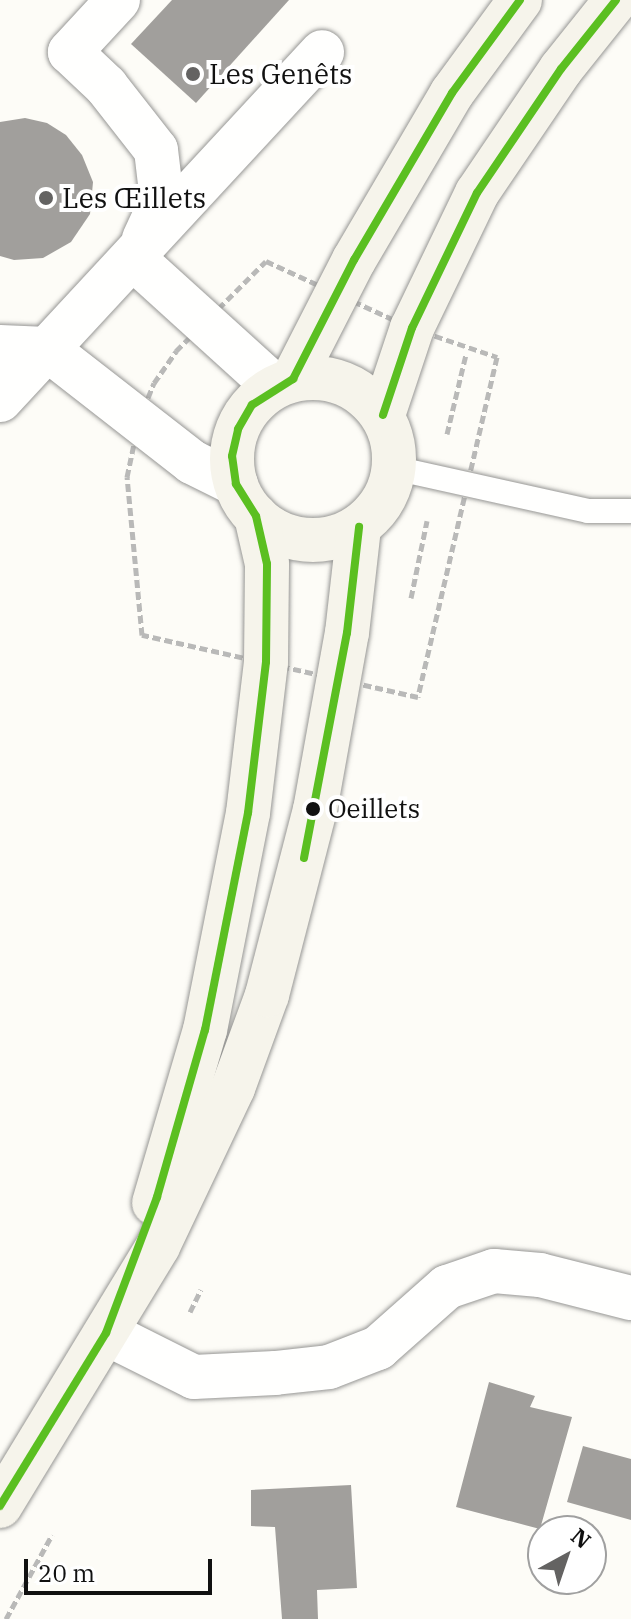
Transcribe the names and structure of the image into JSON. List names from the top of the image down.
{
  "places": ["Les Genêts", "Les Œillets", "Oeillets"],
  "scale_bar": "20 m",
  "north": "top right"
}
